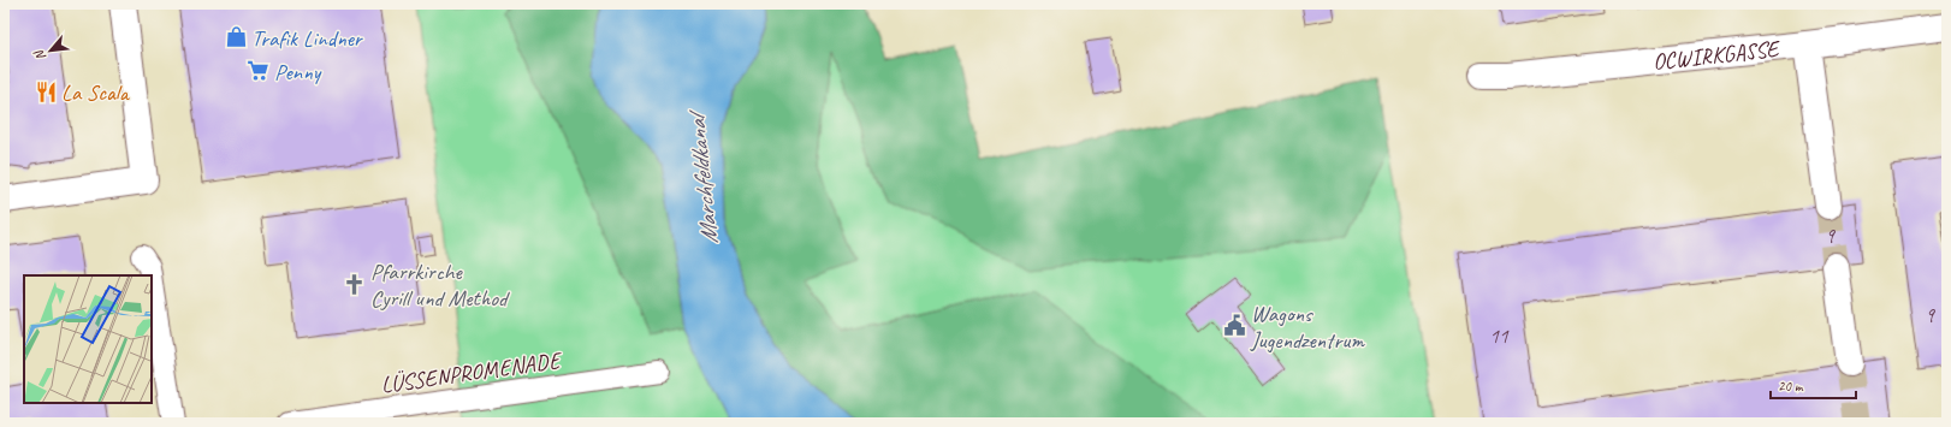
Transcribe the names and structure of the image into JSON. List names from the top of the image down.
{
  "streets": {
    "street": ["OCWIRKGASSE", "LÜSSENPROMENADE"]
  },
  "water": ["Marchfeldkanal"],
  "places": {
    "shop": ["Trafik Lindner"],
    "supermarket": ["Penny"],
    "restaurant": ["La Scala"],
    "church": ["Pfarrkirche Cyrill und Method"],
    "public building": ["Wagons Jugendzentrum"]
  },
  "house_numbers": ["9", "9", "11"],
  "scale_bar": "20 m",
  "north": "bottom left"
}
